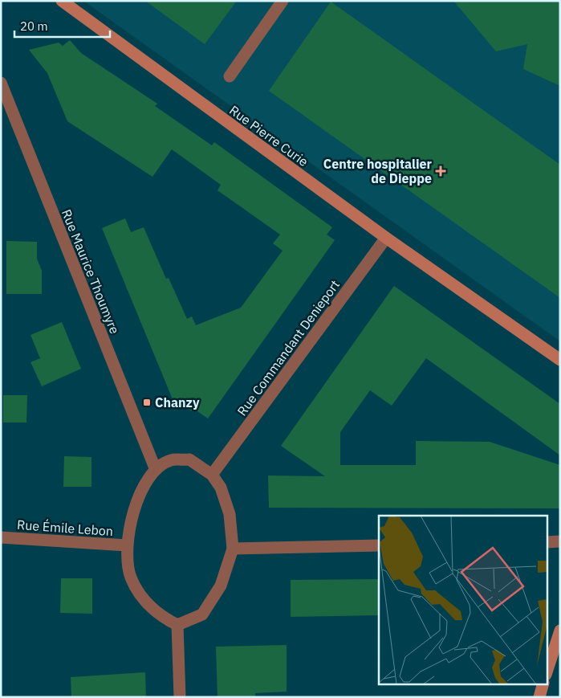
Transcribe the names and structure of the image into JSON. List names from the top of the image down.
{
  "streets": {
    "street": [
      "Rue Pierre Curie",
      "Rue Maurice Thoumyre",
      "Rue Commandant Denieport",
      "Rue Émile Lebon"
    ]
  },
  "crossings": [
    ["Rue Pierre Curie", "Rue Commandant Denieport"],
    ["Rue Maurice Thoumyre", "Rue Commandant Denieport"],
    ["Rue Maurice Thoumyre", "Rue Émile Lebon"],
    ["Rue Commandant Denieport", "Rue Émile Lebon"]
  ],
  "places": {
    "health": ["Centre hospitalier de Dieppe"],
    "transit": ["Chanzy"]
  },
  "scale_bar": "20 m"
}
